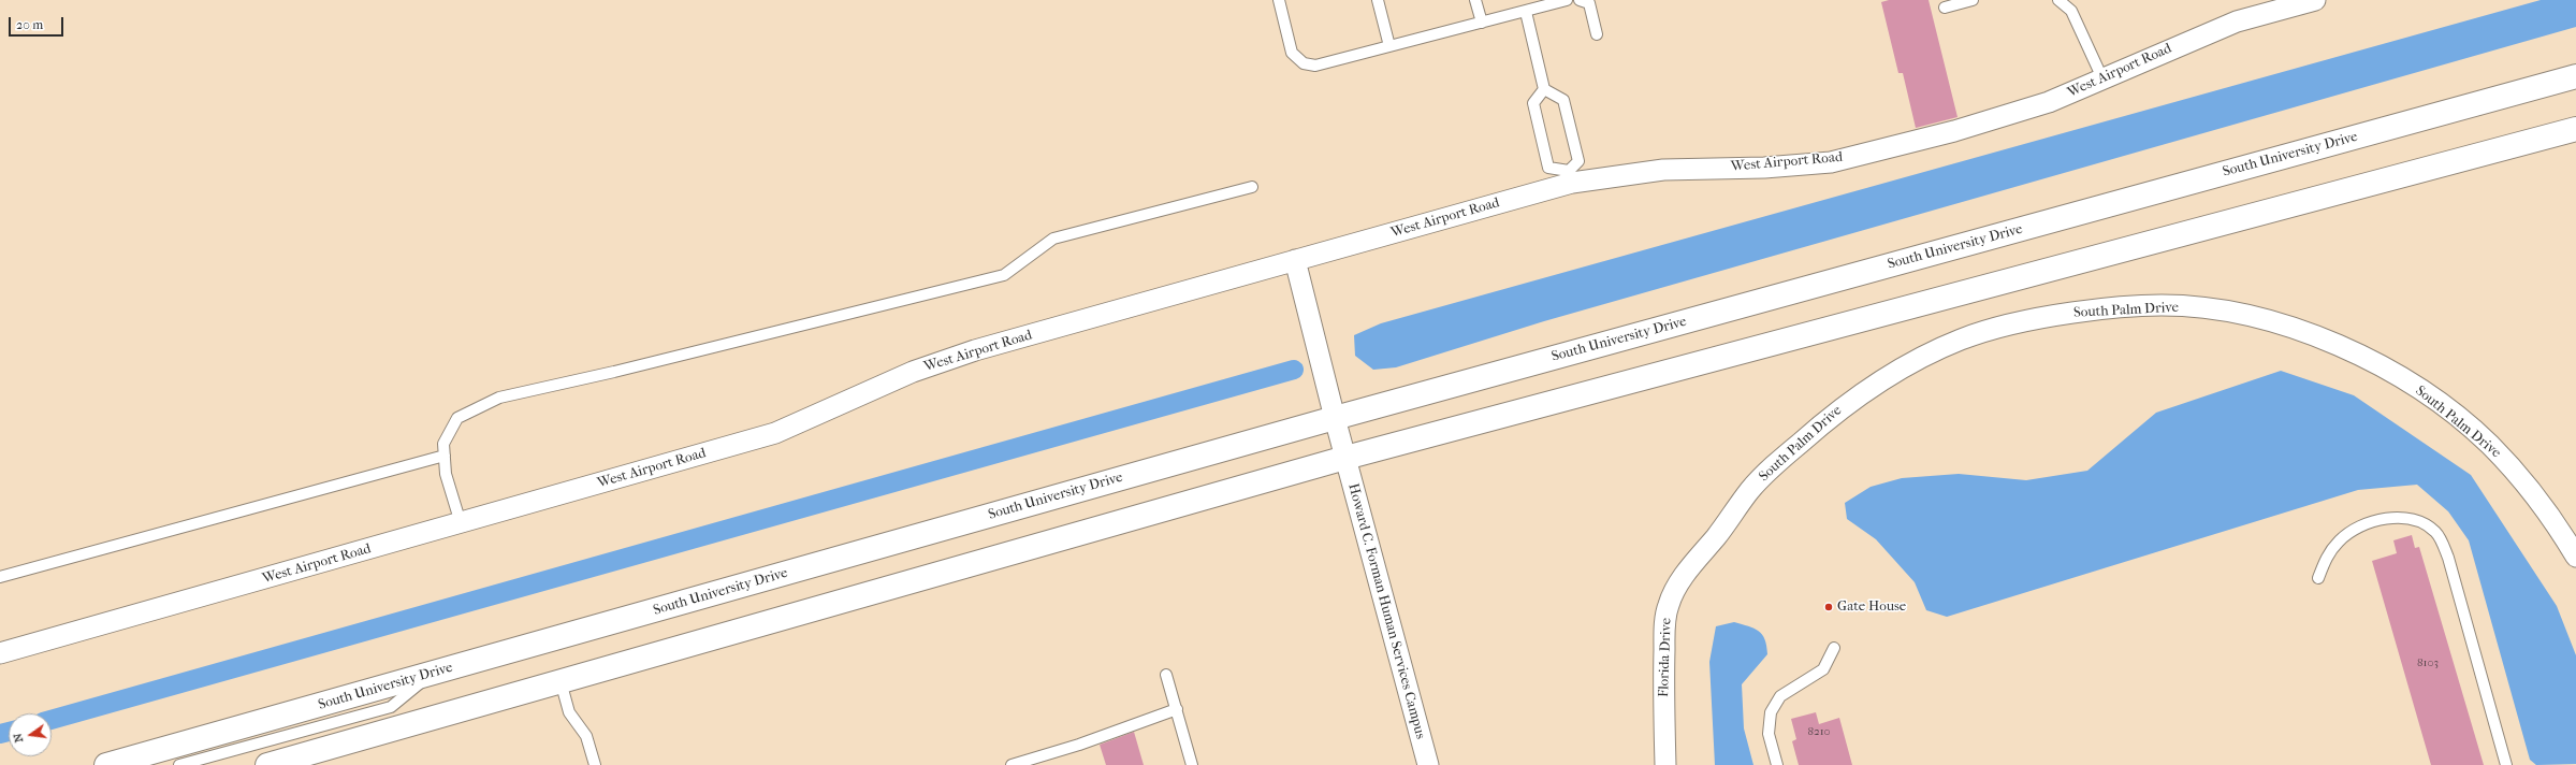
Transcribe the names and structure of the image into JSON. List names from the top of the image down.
{
  "streets": {
    "main road": ["South University Drive"],
    "street": [
      "West Airport Road",
      "South Palm Drive",
      "Howard C. Forman Human Services Campus",
      "Florida Drive"
    ]
  },
  "crossings": [
    ["South Palm Drive", "Florida Drive"]
  ],
  "places": ["Gate House"],
  "house_numbers": ["8103", "8210"],
  "scale_bar": "20 m",
  "north": "left"
}
